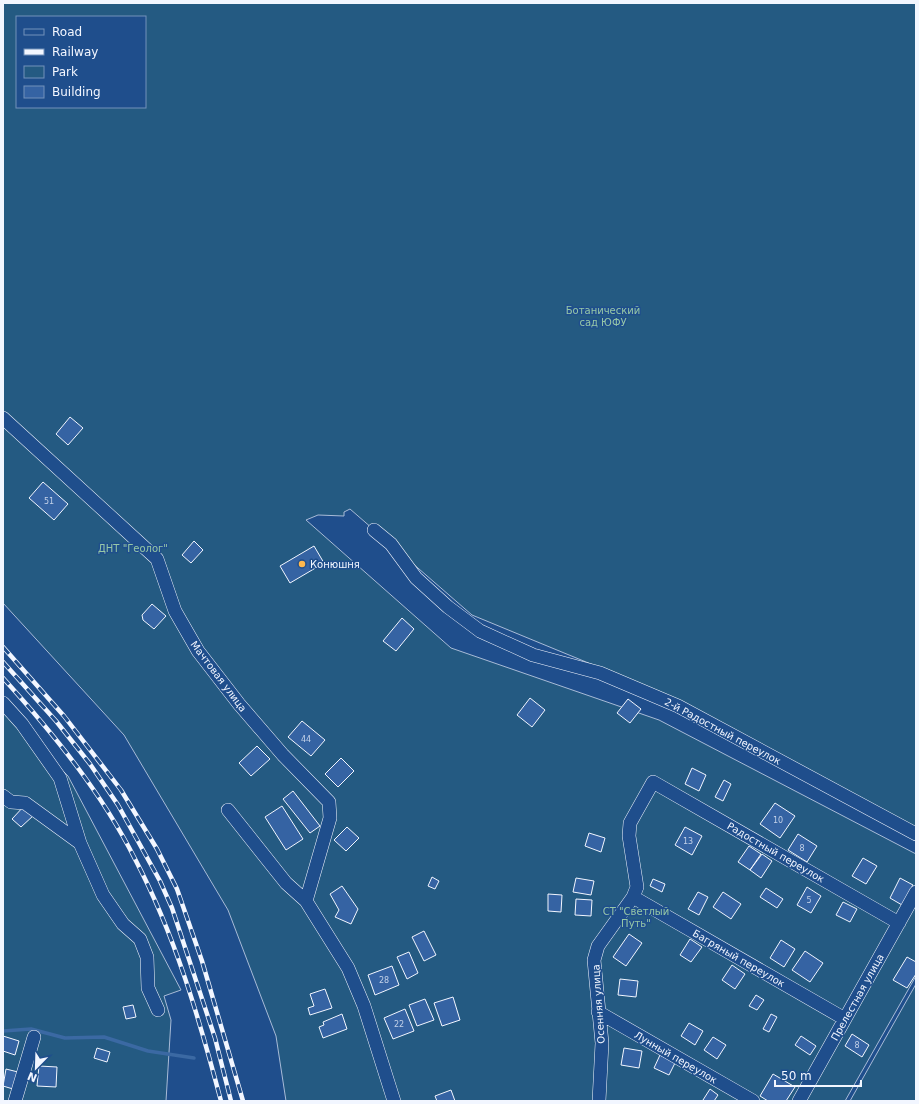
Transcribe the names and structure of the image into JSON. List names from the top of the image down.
{
  "streets": {
    "street": [
      "Мачтовая улица",
      "2-й Радостный переулок",
      "Радостный переулок",
      "Багряный переулок",
      "Прелестная улица",
      "Осенняя улица",
      "Лунный переулок"
    ]
  },
  "crossings": [
    ["Радостный переулок", "Прелестная улица"],
    ["Радостный переулок", "Осенняя улица"],
    ["Багряный переулок", "Прелестная улица"],
    ["Багряный переулок", "Осенняя улица"],
    ["Осенняя улица", "Лунный переулок"]
  ],
  "parks": ["Ботанический сад ЮФУ", "ДНТ \"Геолог\"", "СТ \"Светлый Путь\""],
  "places": ["Конюшня"],
  "house_numbers": [
    "51",
    "44",
    "10",
    "13",
    "8",
    "5",
    "28",
    "22",
    "8"
  ],
  "legend": [
    "Road",
    "Railway",
    "Park",
    "Building"
  ],
  "scale_bar": "50 m",
  "north": "bottom left"
}
